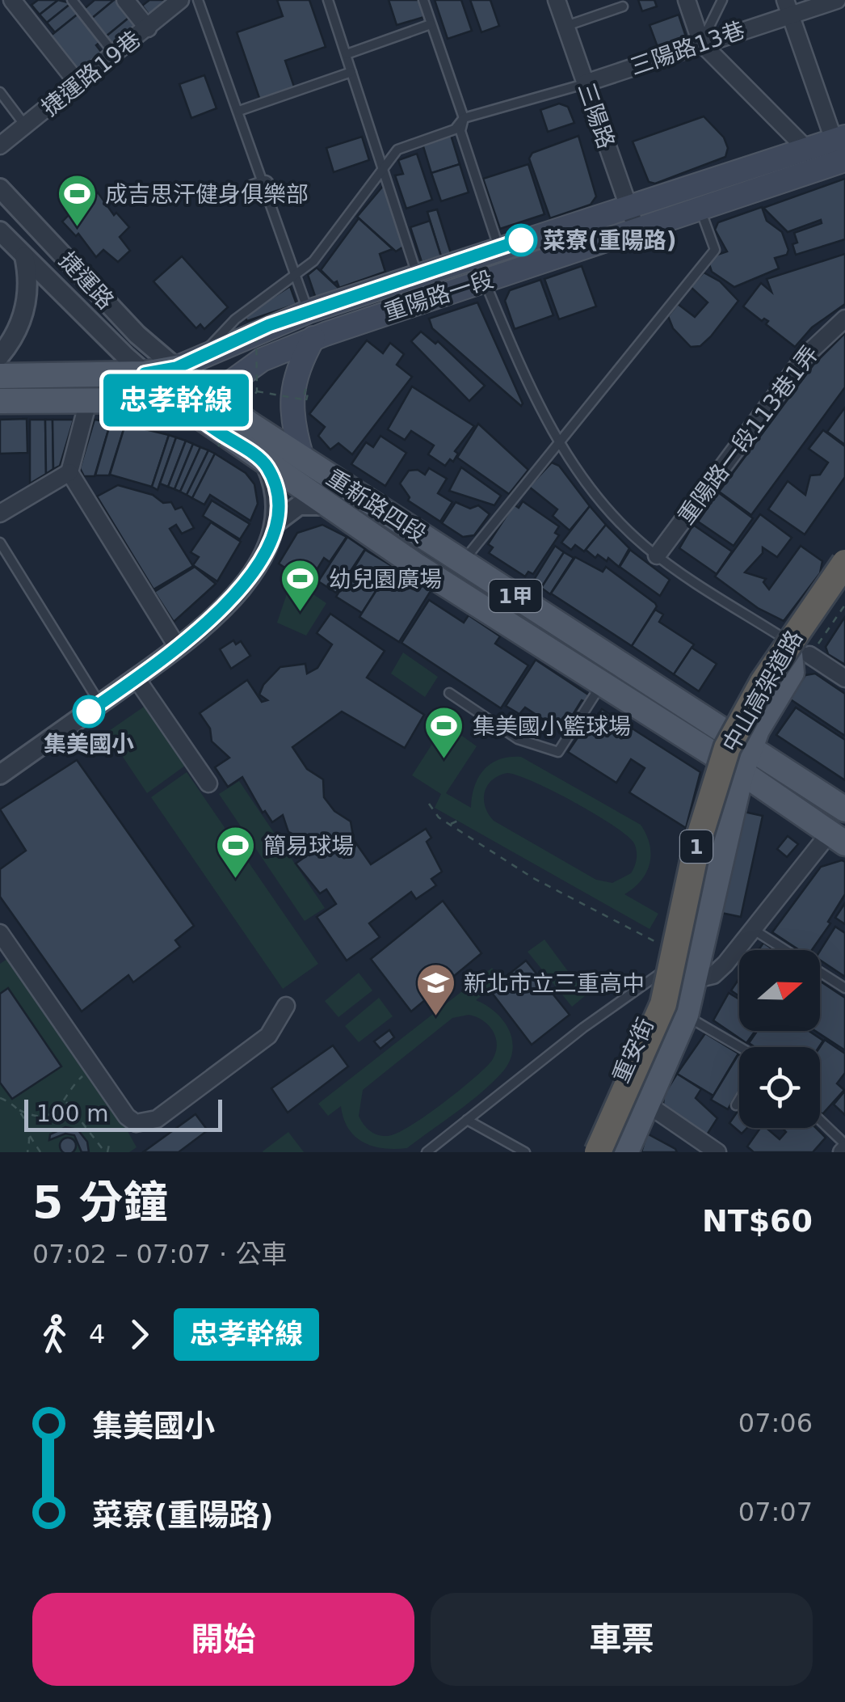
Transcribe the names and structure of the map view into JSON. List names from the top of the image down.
{
  "streets": {
    "highway": ["中山高架道路", "1"],
    "main road": [
      "重陽路一段",
      "重新路四段",
      "1甲",
      "重安街"
    ],
    "street": [
      "三陽路13巷",
      "捷運路19巷",
      "三陽路",
      "捷運路",
      "重陽路一段113巷1弄"
    ]
  },
  "crossings": [
    ["三陽路13巷", "三陽路"],
    ["三陽路", "重陽路一段"],
    ["捷運路", "重陽路一段"],
    ["捷運路", "重新路四段"],
    ["重陽路一段", "重新路四段"],
    ["重新路四段", "1甲"],
    ["重新路四段", "1"],
    ["重新路四段", "重安街"],
    ["1甲", "1"],
    ["1甲", "重安街"],
    ["1", "重安街"]
  ],
  "places": {
    "sports": [
      "成吉思汗健身俱樂部",
      "幼兒園廣場",
      "集美國小籃球場",
      "簡易球場"
    ],
    "other": ["菜寮(重陽路)", "集美國小"],
    "school or university": ["新北市立三重高中"]
  },
  "lines": ["bus line 忠孝幹線"],
  "scale_bar": "100 m",
  "north": "right",
  "page": {
    "on_map": "忠孝幹線",
    "scale": "100 m",
    "heading": ["5 分鐘", "07:02 – 07:07 · 公車", "NT$60"],
    "legs": ["4", "忠孝幹線"],
    "list": [
      {
        "name": "集美國小",
        "value": "07:06"
      },
      {
        "name": "菜寮(重陽路)",
        "value": "07:07"
      }
    ],
    "buttons": ["開始", "車票"]
  }
}
